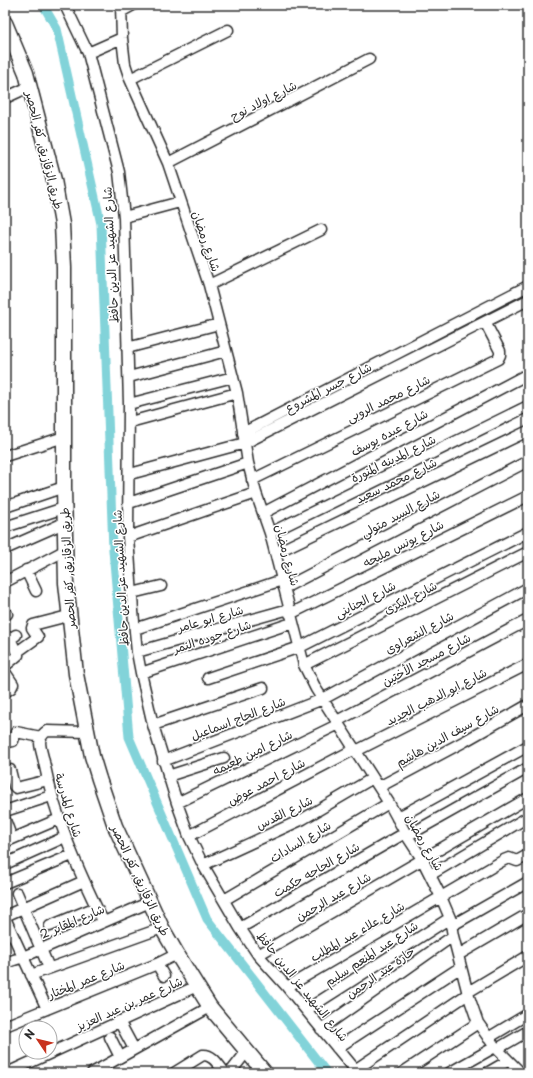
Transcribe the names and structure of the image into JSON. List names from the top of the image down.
{
  "streets": {
    "main road": ["طريق الزقازيق, كفر الحصر"],
    "street": [
      "شارع اولاد نوح",
      "شارع رمضان",
      "شارع الشهيد عز الدين حافظ",
      "شارع جسر المشروع",
      "شارع محمد الروبى",
      "شارع عبده يوسف",
      "شارع المدينه المنورة",
      "شارع محمد سعيد",
      "شارع السيد متولي",
      "شارع يونس مليحه",
      "شارع البكرى",
      "شارع الجناينى",
      "شارع ابو عامر",
      "شارع الشعراوى",
      "شارع جوده النمر",
      "شارع مسجد الأختين",
      "شارع ابو الدهب الجديد",
      "شارع الحاج اسماعيل",
      "شارع سيف الدين هاشم",
      "شارع امين طعيمه",
      "شارع احمد عوض",
      "شارع المدرسة",
      "شارع القدس",
      "شارع السادات",
      "شارع الحاجه حكمت",
      "شارع عبد الرحمن",
      "شارع المقابر 2",
      "شارع علاء عبد المطلب",
      "شارع عبد المنعم سليم",
      "حارة عبد الرحمن",
      "شارع عمر المختار",
      "شارع عمر بن عبد العزيز"
    ]
  },
  "crossings": [
    ["شارع اولاد نوح", "شارع رمضان"],
    ["طريق الزقازيق, كفر الحصر", "شارع المقابر 2"],
    ["طريق الزقازيق, كفر الحصر", "شارع عمر المختار"],
    ["طريق الزقازيق, كفر الحصر", "شارع عمر بن عبد العزيز"],
    ["شارع رمضان", "شارع جسر المشروع"],
    ["شارع رمضان", "شارع محمد الروبى"],
    ["شارع رمضان", "شارع عبده يوسف"],
    ["شارع رمضان", "شارع المدينه المنورة"],
    ["شارع رمضان", "شارع محمد سعيد"],
    ["شارع رمضان", "شارع السيد متولي"],
    ["شارع رمضان", "شارع يونس مليحه"],
    ["شارع رمضان", "شارع البكرى"],
    ["شارع رمضان", "شارع الجناينى"],
    ["شارع رمضان", "شارع ابو عامر"],
    ["شارع رمضان", "شارع الشعراوى"],
    ["شارع رمضان", "شارع جوده النمر"],
    ["شارع رمضان", "شارع مسجد الأختين"],
    ["شارع رمضان", "شارع ابو الدهب الجديد"],
    ["شارع رمضان", "شارع الحاج اسماعيل"],
    ["شارع رمضان", "شارع سيف الدين هاشم"],
    ["شارع رمضان", "شارع امين طعيمه"],
    ["شارع رمضان", "شارع احمد عوض"],
    ["شارع رمضان", "شارع القدس"],
    ["شارع رمضان", "شارع السادات"],
    ["شارع رمضان", "شارع الحاجه حكمت"],
    ["شارع رمضان", "شارع عبد الرحمن"],
    ["شارع رمضان", "شارع علاء عبد المطلب"],
    ["شارع رمضان", "شارع عبد المنعم سليم"],
    ["شارع رمضان", "حارة عبد الرحمن"],
    ["شارع الشهيد عز الدين حافظ", "شارع جسر المشروع"],
    ["شارع الشهيد عز الدين حافظ", "شارع السيد متولي"],
    ["شارع الشهيد عز الدين حافظ", "شارع ابو عامر"],
    ["شارع الشهيد عز الدين حافظ", "شارع جوده النمر"],
    ["شارع الشهيد عز الدين حافظ", "شارع الحاج اسماعيل"],
    ["شارع الشهيد عز الدين حافظ", "شارع امين طعيمه"],
    ["شارع الشهيد عز الدين حافظ", "شارع احمد عوض"],
    ["شارع الشهيد عز الدين حافظ", "شارع القدس"],
    ["شارع الشهيد عز الدين حافظ", "شارع السادات"],
    ["شارع الشهيد عز الدين حافظ", "شارع الحاجه حكمت"],
    ["شارع الشهيد عز الدين حافظ", "شارع عبد الرحمن"],
    ["شارع الشهيد عز الدين حافظ", "شارع علاء عبد المطلب"],
    ["شارع الشهيد عز الدين حافظ", "شارع عبد المنعم سليم"],
    ["شارع الشهيد عز الدين حافظ", "حارة عبد الرحمن"],
    ["شارع جسر المشروع", "شارع محمد الروبى"],
    ["شارع يونس مليحه", "شارع ابو عامر"],
    ["شارع يونس مليحه", "شارع جوده النمر"],
    ["شارع ابو عامر", "شارع جوده النمر"],
    ["شارع الشعراوى", "شارع الحاج اسماعيل"],
    ["شارع مسجد الأختين", "شارع امين طعيمه"],
    ["شارع ابو الدهب الجديد", "شارع احمد عوض"],
    ["شارع سيف الدين هاشم", "شارع القدس"],
    ["شارع المدرسة", "شارع المقابر 2"],
    ["شارع عبد المنعم سليم", "حارة عبد الرحمن"]
  ],
  "north": "top left"
}
